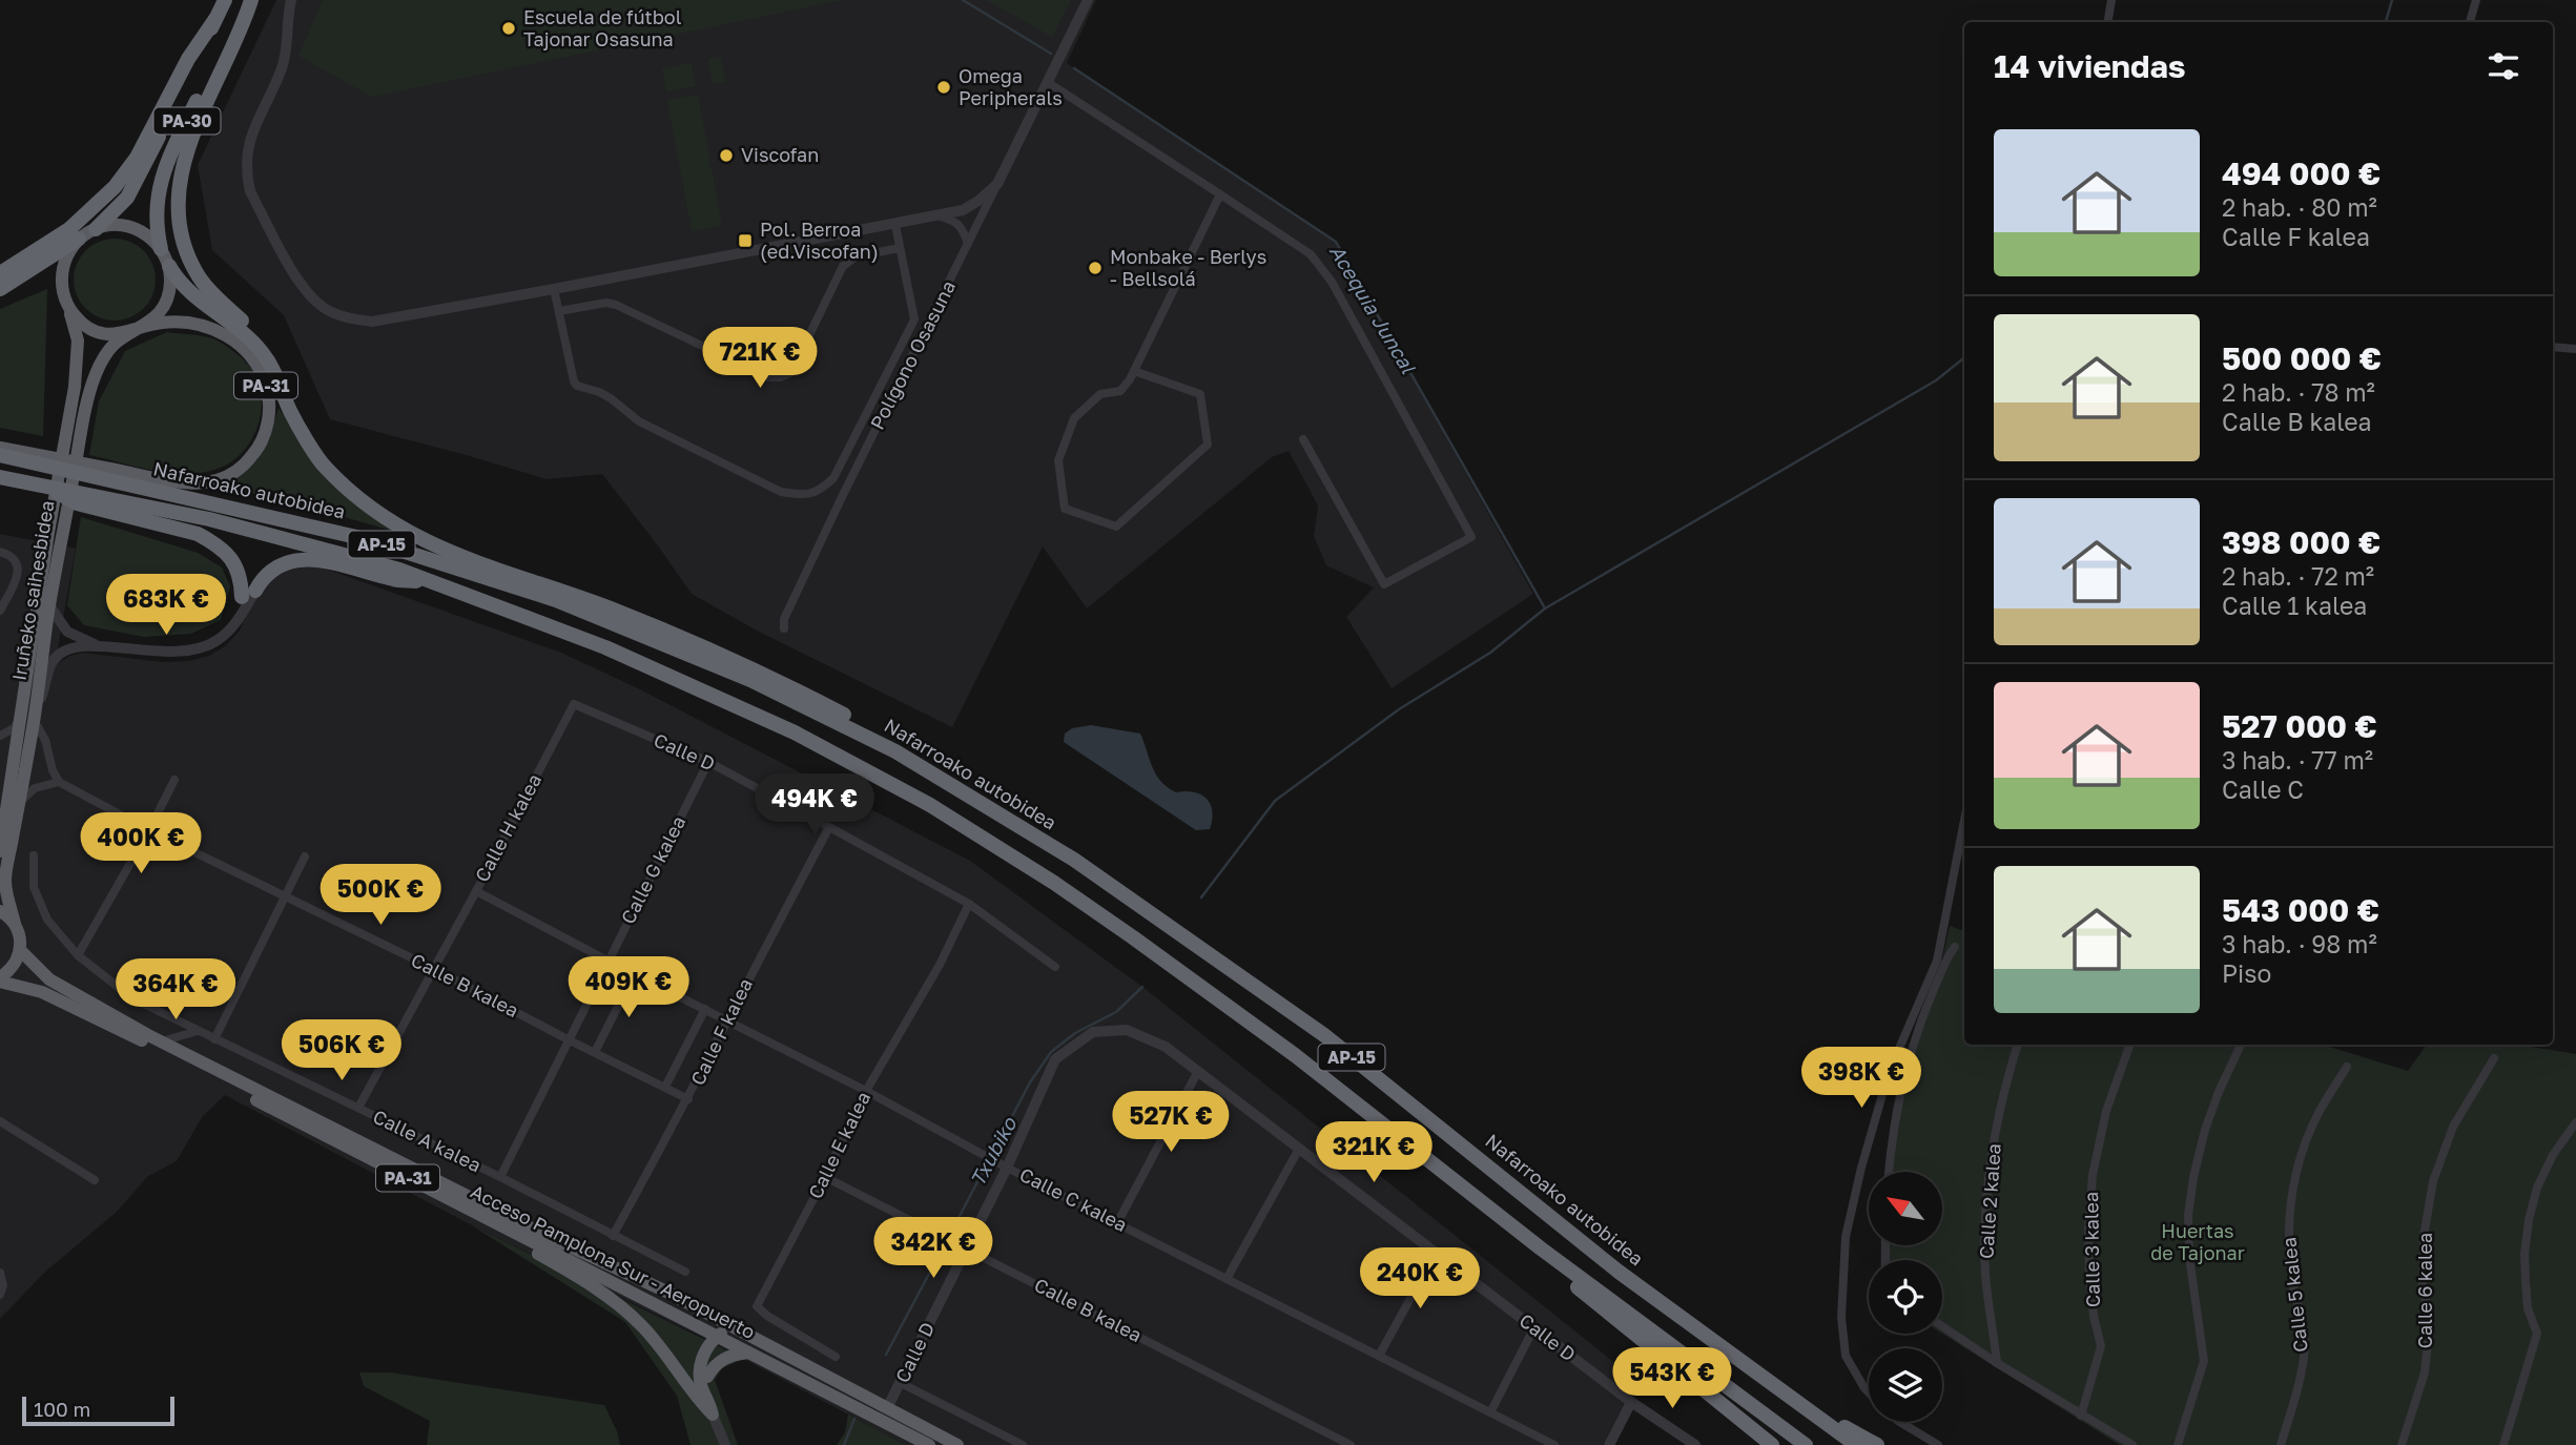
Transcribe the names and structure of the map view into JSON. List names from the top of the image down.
{
  "streets": {
    "highway": [
      "PA-30",
      "PA-31",
      "Nafarroako autobidea",
      "AP-15",
      "Iruñeko saihesbidea",
      "Acceso Pamplona Sur - Aeropuerto"
    ],
    "street": [
      "Polígono Osasuna",
      "Calle D",
      "Calle H kalea",
      "Calle G kalea",
      "Calle B kalea",
      "Calle F kalea",
      "Calle A kalea",
      "Calle E kalea",
      "Calle C kalea",
      "Calle 2 kalea",
      "Calle 3 kalea",
      "Calle 6 kalea",
      "Calle 5 kalea"
    ]
  },
  "crossings": [
    ["PA-30", "PA-31"],
    ["PA-30", "Iruñeko saihesbidea"],
    ["PA-31", "Iruñeko saihesbidea"],
    ["PA-31", "Acceso Pamplona Sur - Aeropuerto"],
    ["Nafarroako autobidea", "AP-15"],
    ["Calle D", "Calle H kalea"],
    ["Calle D", "Calle G kalea"],
    ["Calle D", "Calle B kalea"],
    ["Calle D", "Calle F kalea"],
    ["Calle D", "Calle E kalea"],
    ["Calle D", "Calle C kalea"],
    ["Calle D", "Acceso Pamplona Sur - Aeropuerto"],
    ["Calle H kalea", "Calle B kalea"],
    ["Calle H kalea", "Calle A kalea"],
    ["Calle H kalea", "Calle C kalea"],
    ["Calle G kalea", "Calle B kalea"],
    ["Calle G kalea", "Calle A kalea"],
    ["Calle G kalea", "Calle C kalea"],
    ["Calle B kalea", "Calle F kalea"],
    ["Calle B kalea", "Calle E kalea"],
    ["Calle F kalea", "Calle A kalea"],
    ["Calle F kalea", "Calle C kalea"],
    ["Calle E kalea", "Calle C kalea"]
  ],
  "water": ["Acequia Juncal", "Txubiko"],
  "parks": ["Huertas de Tajonar"],
  "places": {
    "other": [
      "Escuela de fútbol Tajonar Osasuna",
      "Omega Peripherals",
      "Viscofan",
      "Monbake - Berlys - Bellsolá"
    ],
    "transit": ["Pol. Berroa (ed.Viscofan)"]
  },
  "scale_bar": "100 m",
  "north": "top left",
  "page": {
    "heading": "14 viviendas",
    "list": [
      {
        "name": "494 000 €",
        "note": "2 hab. · 80 m² · Calle F kalea"
      },
      {
        "name": "500 000 €",
        "note": "2 hab. · 78 m² · Calle B kalea"
      },
      {
        "name": "398 000 €",
        "note": "2 hab. · 72 m² · Calle 1 kalea"
      },
      {
        "name": "527 000 €",
        "note": "3 hab. · 77 m² · Calle C"
      },
      {
        "name": "543 000 €",
        "note": "3 hab. · 98 m² · Piso"
      }
    ],
    "price": [
      "721K €",
      "683K €",
      "494K €",
      "400K €",
      "500K €",
      "409K €",
      "364K €",
      "506K €",
      "398K €",
      "527K €",
      "321K €",
      "342K €",
      "240K €",
      "543K €"
    ],
    "scale": "100 m"
  }
}
